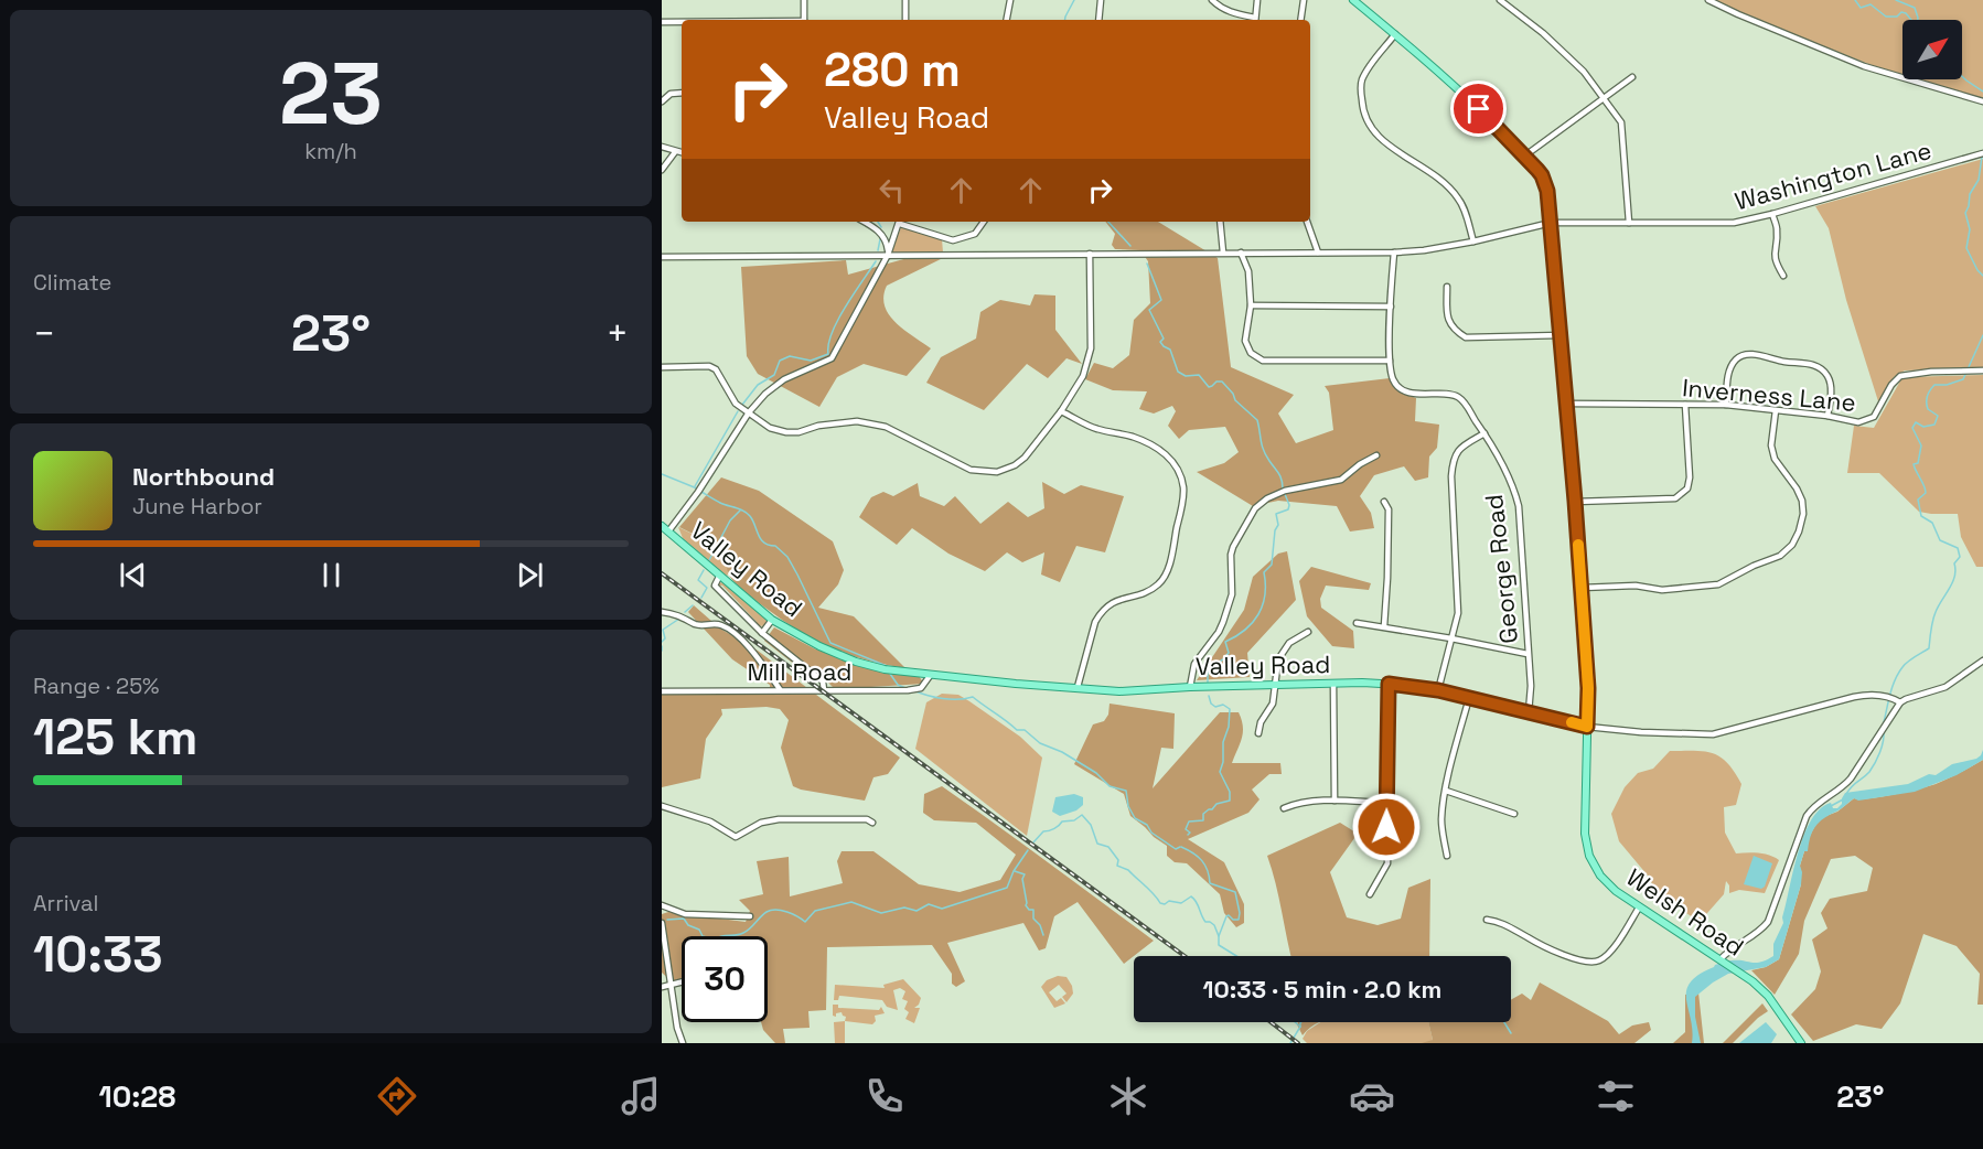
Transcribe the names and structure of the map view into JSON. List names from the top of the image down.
{
  "streets": {
    "main road": ["Valley Road", "Welsh Road"],
    "street": [
      "Washington Lane",
      "Inverness Lane",
      "George Road",
      "Mill Road"
    ]
  },
  "crossings": [
    ["Washington Lane", "George Road"],
    ["Washington Lane", "Welsh Road"],
    ["Inverness Lane", "Welsh Road"],
    ["Valley Road", "George Road"],
    ["Valley Road", "Mill Road"],
    ["Valley Road", "Welsh Road"]
  ],
  "north": "top right",
  "page": {
    "tile": [
      ["23", "km/h"],
      "Climate",
      ["Range · 25%", "125 km"],
      ["Arrival", "10:33"]
    ],
    "turn": ["280 m", "Valley Road"],
    "heat": ["−", "23°", "+"],
    "song": ["Northbound", "June Harbor"],
    "limit": "30",
    "trip": "10:33 · 5 min · 2.0 km",
    "tabs": ["10:28", "23°"]
  }
}
